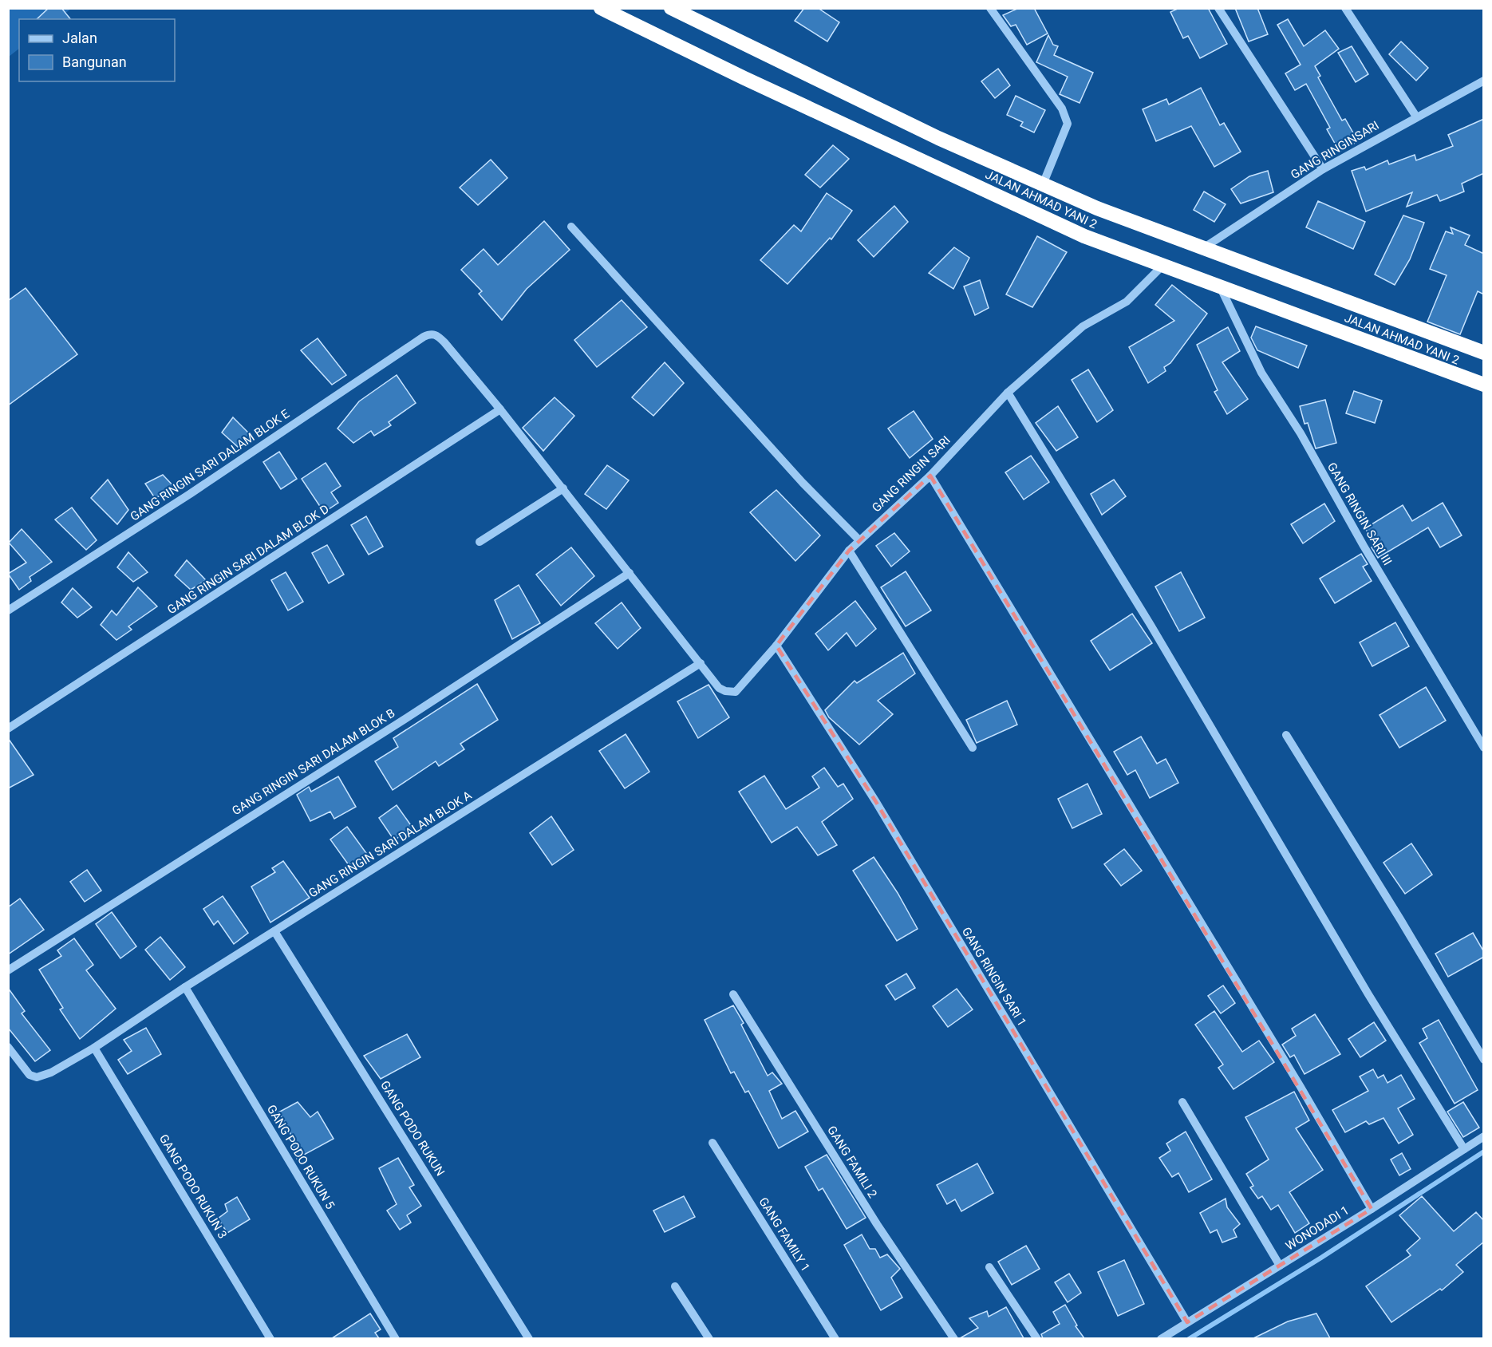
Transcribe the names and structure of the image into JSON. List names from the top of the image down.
{
  "streets": {
    "highway": ["JALAN AHMAD YANI 2"],
    "street": [
      "GANG RINGINSARI",
      "GANG RINGIN SARI DALAM BLOK E",
      "GANG RINGIN SARI",
      "GANG RINGIN SARI III",
      "GANG RINGIN SARI DALAM BLOK D",
      "GANG RINGIN SARI DALAM BLOK B",
      "GANG RINGIN SARI DALAM BLOK A",
      "GANG RINGIN SARI 1",
      "GANG PODO RUKUN",
      "GANG PODO RUKUN 5",
      "GANG FAMILI 2",
      "GANG PODO RUKUN 3",
      "WONODADI 1",
      "GANG FAMILY 1"
    ]
  },
  "crossings": [
    ["GANG RINGINSARI", "JALAN AHMAD YANI 2"],
    ["JALAN AHMAD YANI 2", "GANG RINGIN SARI"],
    ["JALAN AHMAD YANI 2", "GANG RINGIN SARI III"],
    ["GANG RINGIN SARI DALAM BLOK E", "GANG RINGIN SARI DALAM BLOK D"],
    ["GANG RINGIN SARI", "GANG RINGIN SARI DALAM BLOK A"],
    ["GANG RINGIN SARI", "GANG RINGIN SARI 1"],
    ["GANG RINGIN SARI DALAM BLOK A", "GANG PODO RUKUN"],
    ["GANG RINGIN SARI DALAM BLOK A", "GANG PODO RUKUN 5"],
    ["GANG RINGIN SARI DALAM BLOK A", "GANG PODO RUKUN 3"],
    ["GANG RINGIN SARI 1", "WONODADI 1"]
  ],
  "legend": ["Jalan", "Bangunan"]
}
